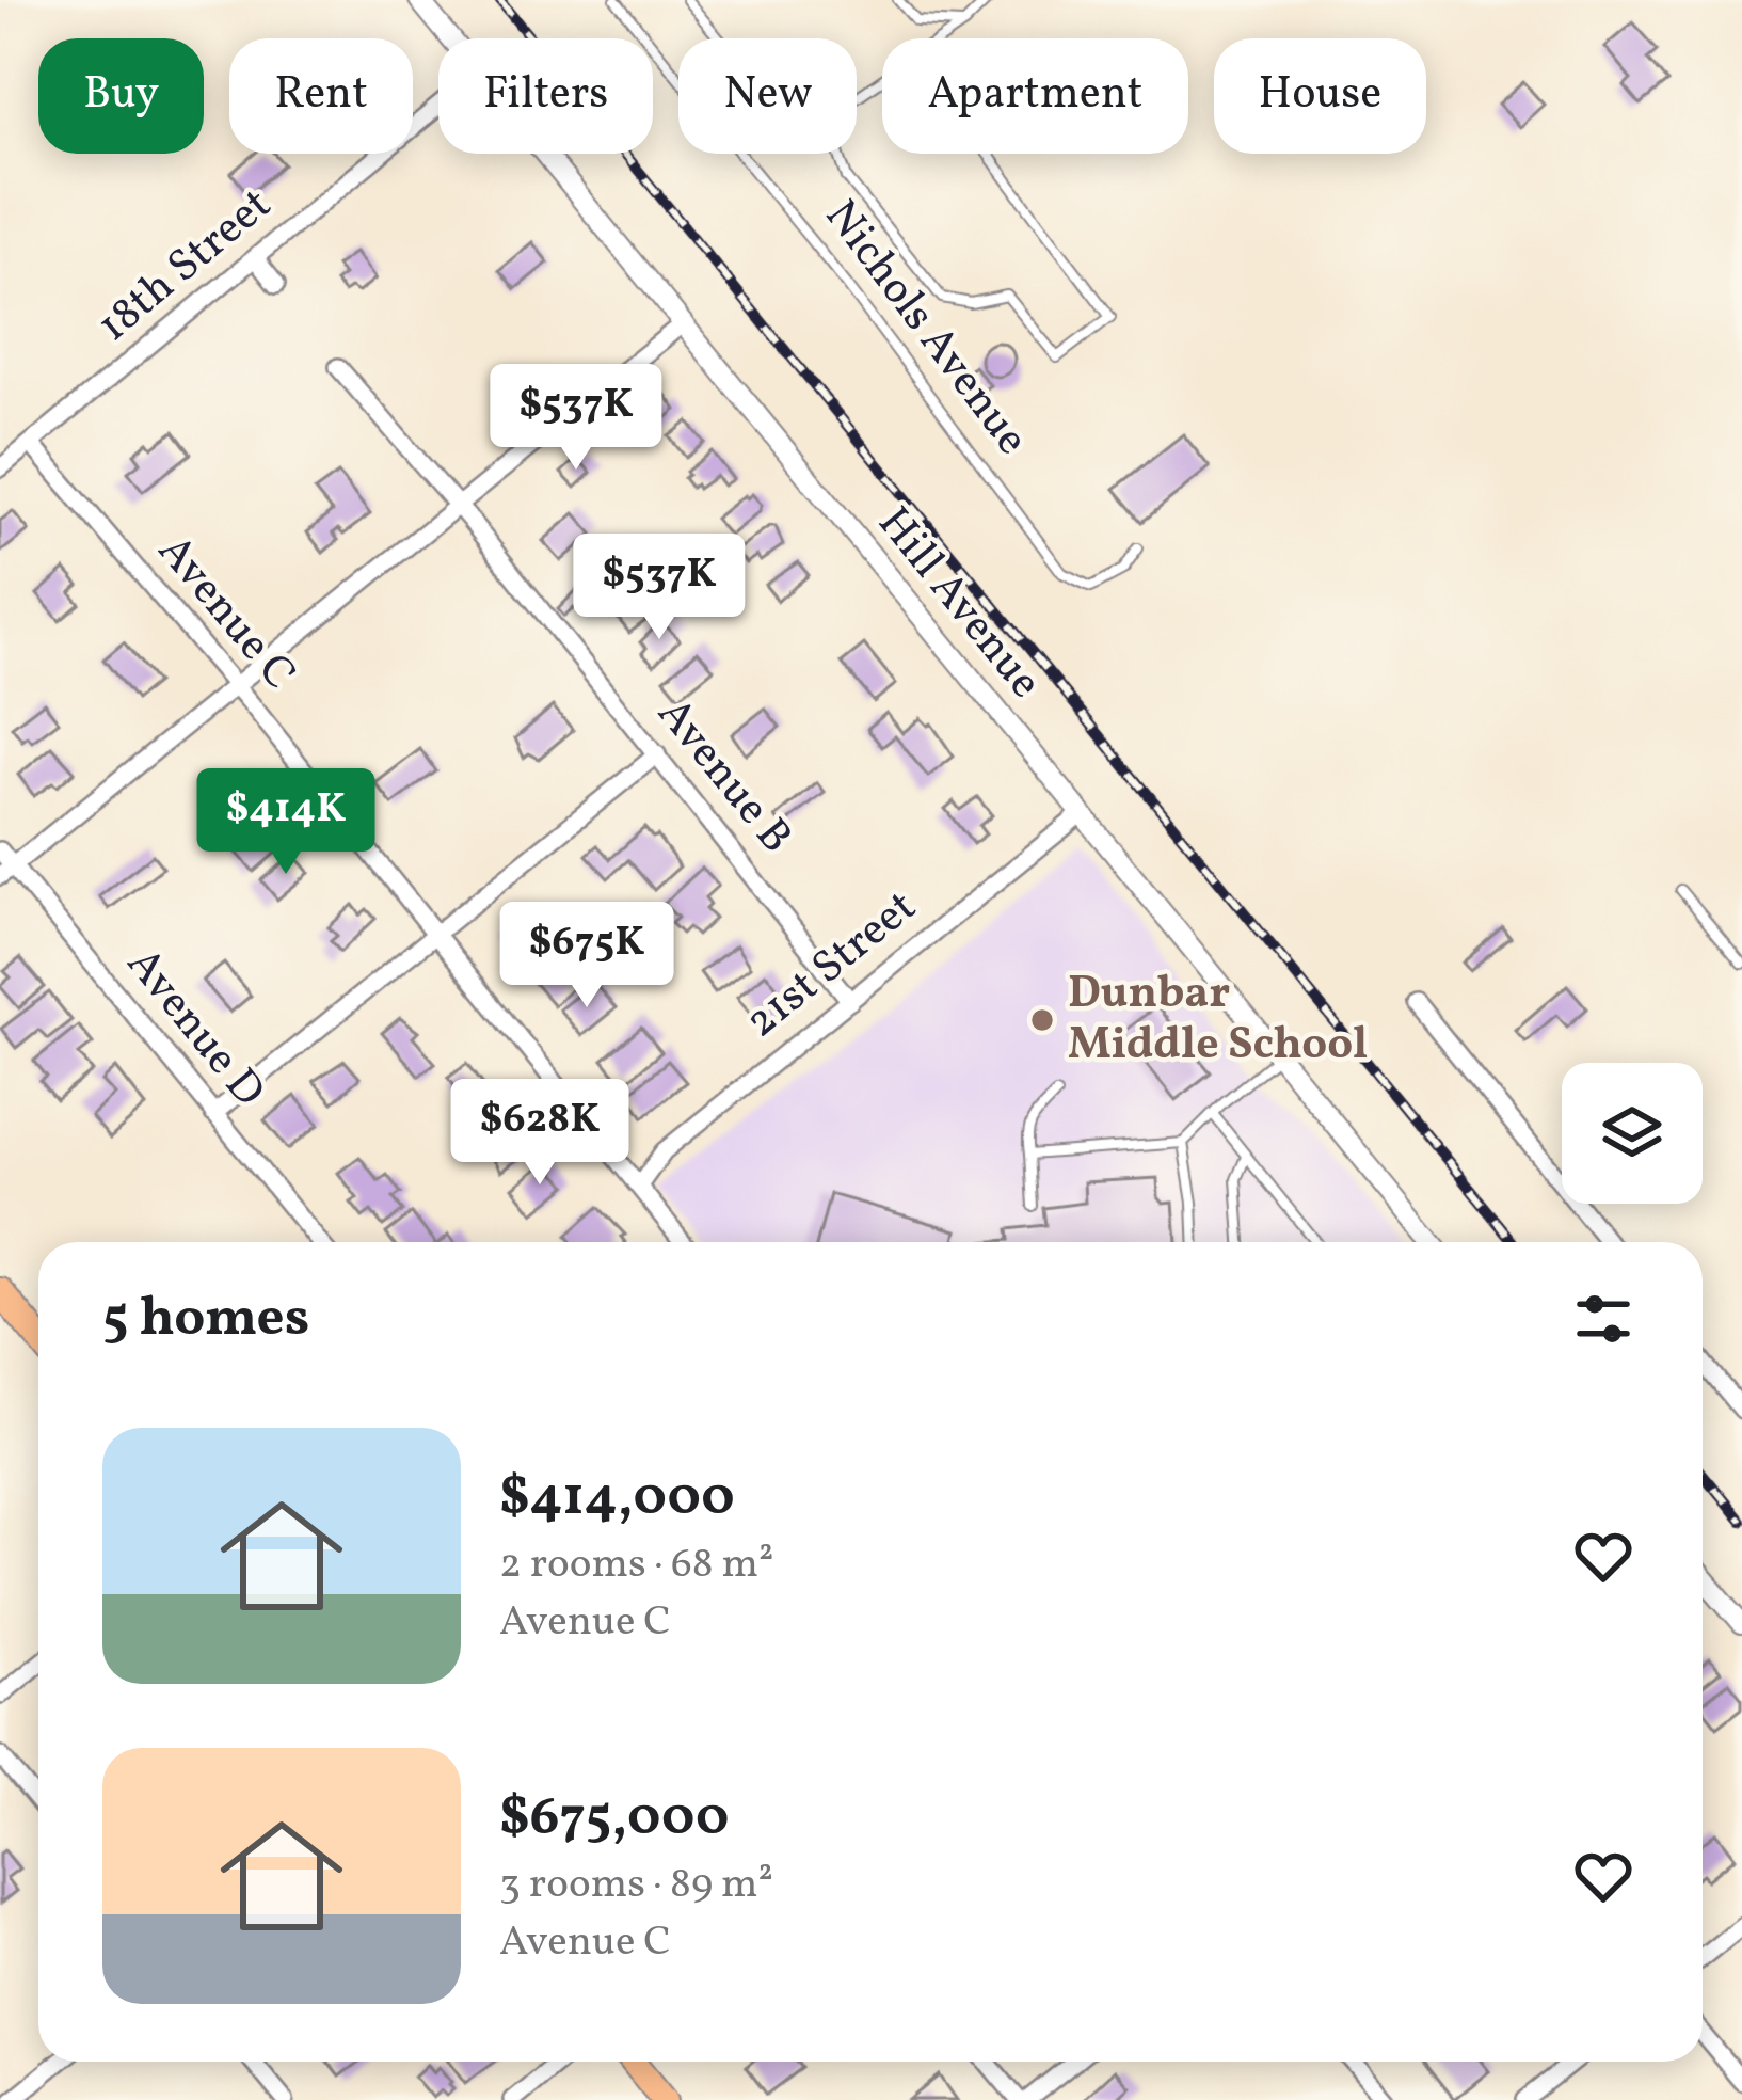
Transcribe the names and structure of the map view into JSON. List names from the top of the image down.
{
  "streets": {
    "street": [
      "18th Street",
      "Hill Avenue",
      "Avenue C",
      "Avenue B",
      "21st Street",
      "Avenue D"
    ],
    "lane": ["Nichols Avenue"]
  },
  "crossings": [
    ["18th Street", "Avenue C"],
    ["Hill Avenue", "21st Street"],
    ["Avenue C", "21st Street"],
    ["Avenue B", "21st Street"]
  ],
  "places": ["Dunbar Middle School"],
  "page": {
    "chip": [
      "Buy",
      "Rent",
      "Filters",
      "New",
      "Apartment",
      "House"
    ],
    "price": [
      "$537K",
      "$537K",
      "$414K",
      "$675K",
      "$628K"
    ],
    "heading": "5 homes",
    "list": [
      {
        "name": "$414,000",
        "note": "2 rooms · 68 m² · Avenue C"
      },
      {
        "name": "$675,000",
        "note": "3 rooms · 89 m² · Avenue C"
      }
    ]
  }
}
